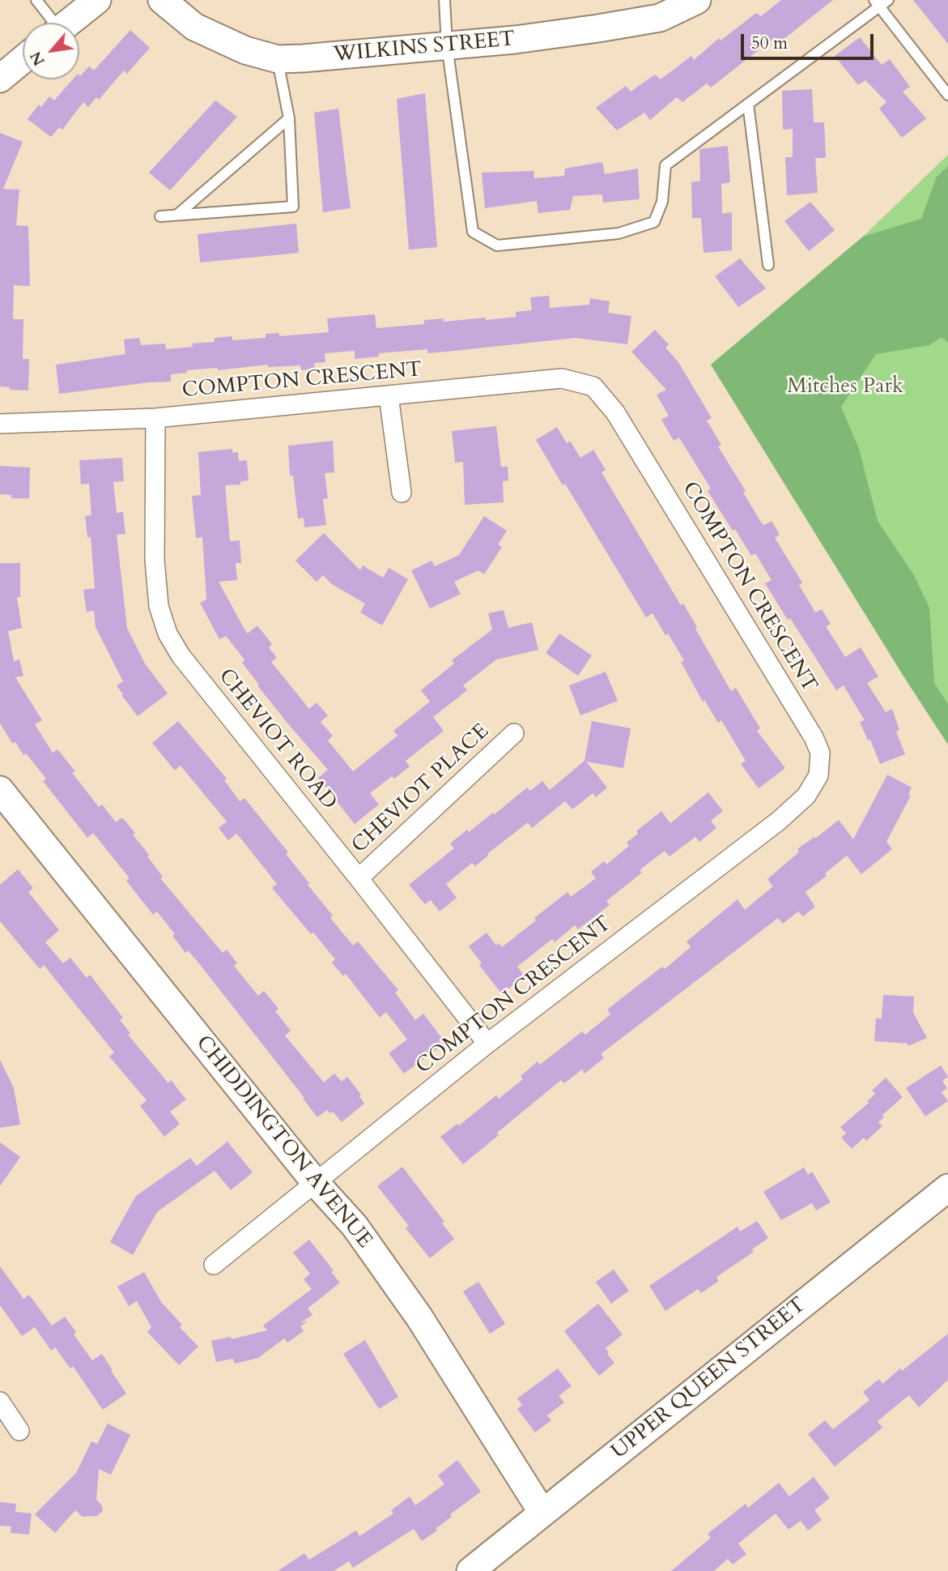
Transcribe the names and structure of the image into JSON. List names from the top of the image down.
{
  "streets": {
    "street": [
      "WILKINS STREET",
      "COMPTON CRESCENT",
      "CHEVIOT ROAD",
      "CHEVIOT PLACE",
      "CHIDDINGTON AVENUE",
      "UPPER QUEEN STREET"
    ]
  },
  "crossings": [
    ["COMPTON CRESCENT", "CHEVIOT ROAD"],
    ["COMPTON CRESCENT", "CHIDDINGTON AVENUE"],
    ["CHEVIOT ROAD", "CHEVIOT PLACE"],
    ["CHIDDINGTON AVENUE", "UPPER QUEEN STREET"]
  ],
  "parks": ["Mitches Park"],
  "scale_bar": "50 m",
  "north": "bottom left"
}
